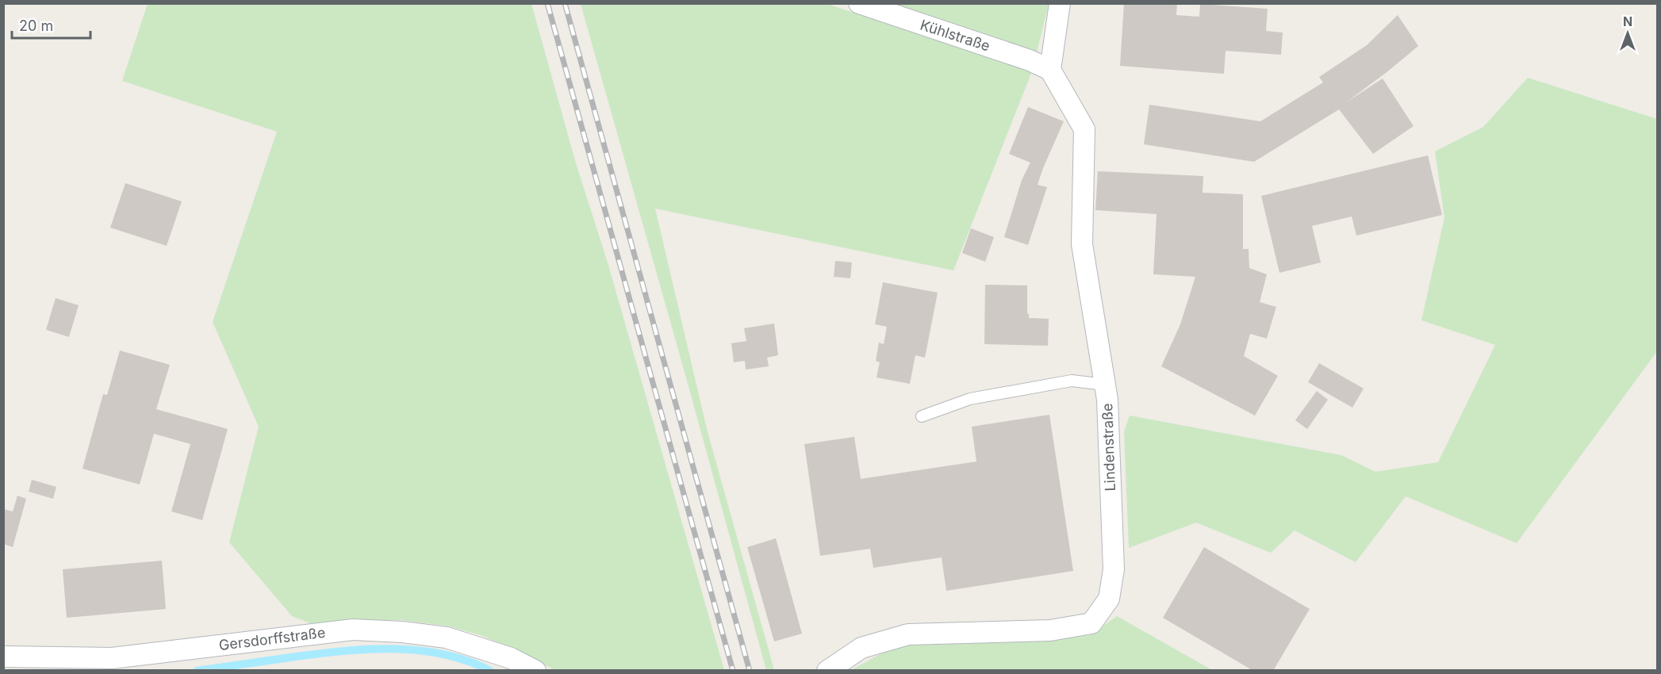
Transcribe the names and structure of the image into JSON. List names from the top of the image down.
{
  "streets": {
    "street": ["Kühlstraße", "Lindenstraße", "Gersdorffstraße"]
  },
  "crossings": [
    ["Kühlstraße", "Lindenstraße"]
  ],
  "scale_bar": "20 m",
  "north": "top"
}
